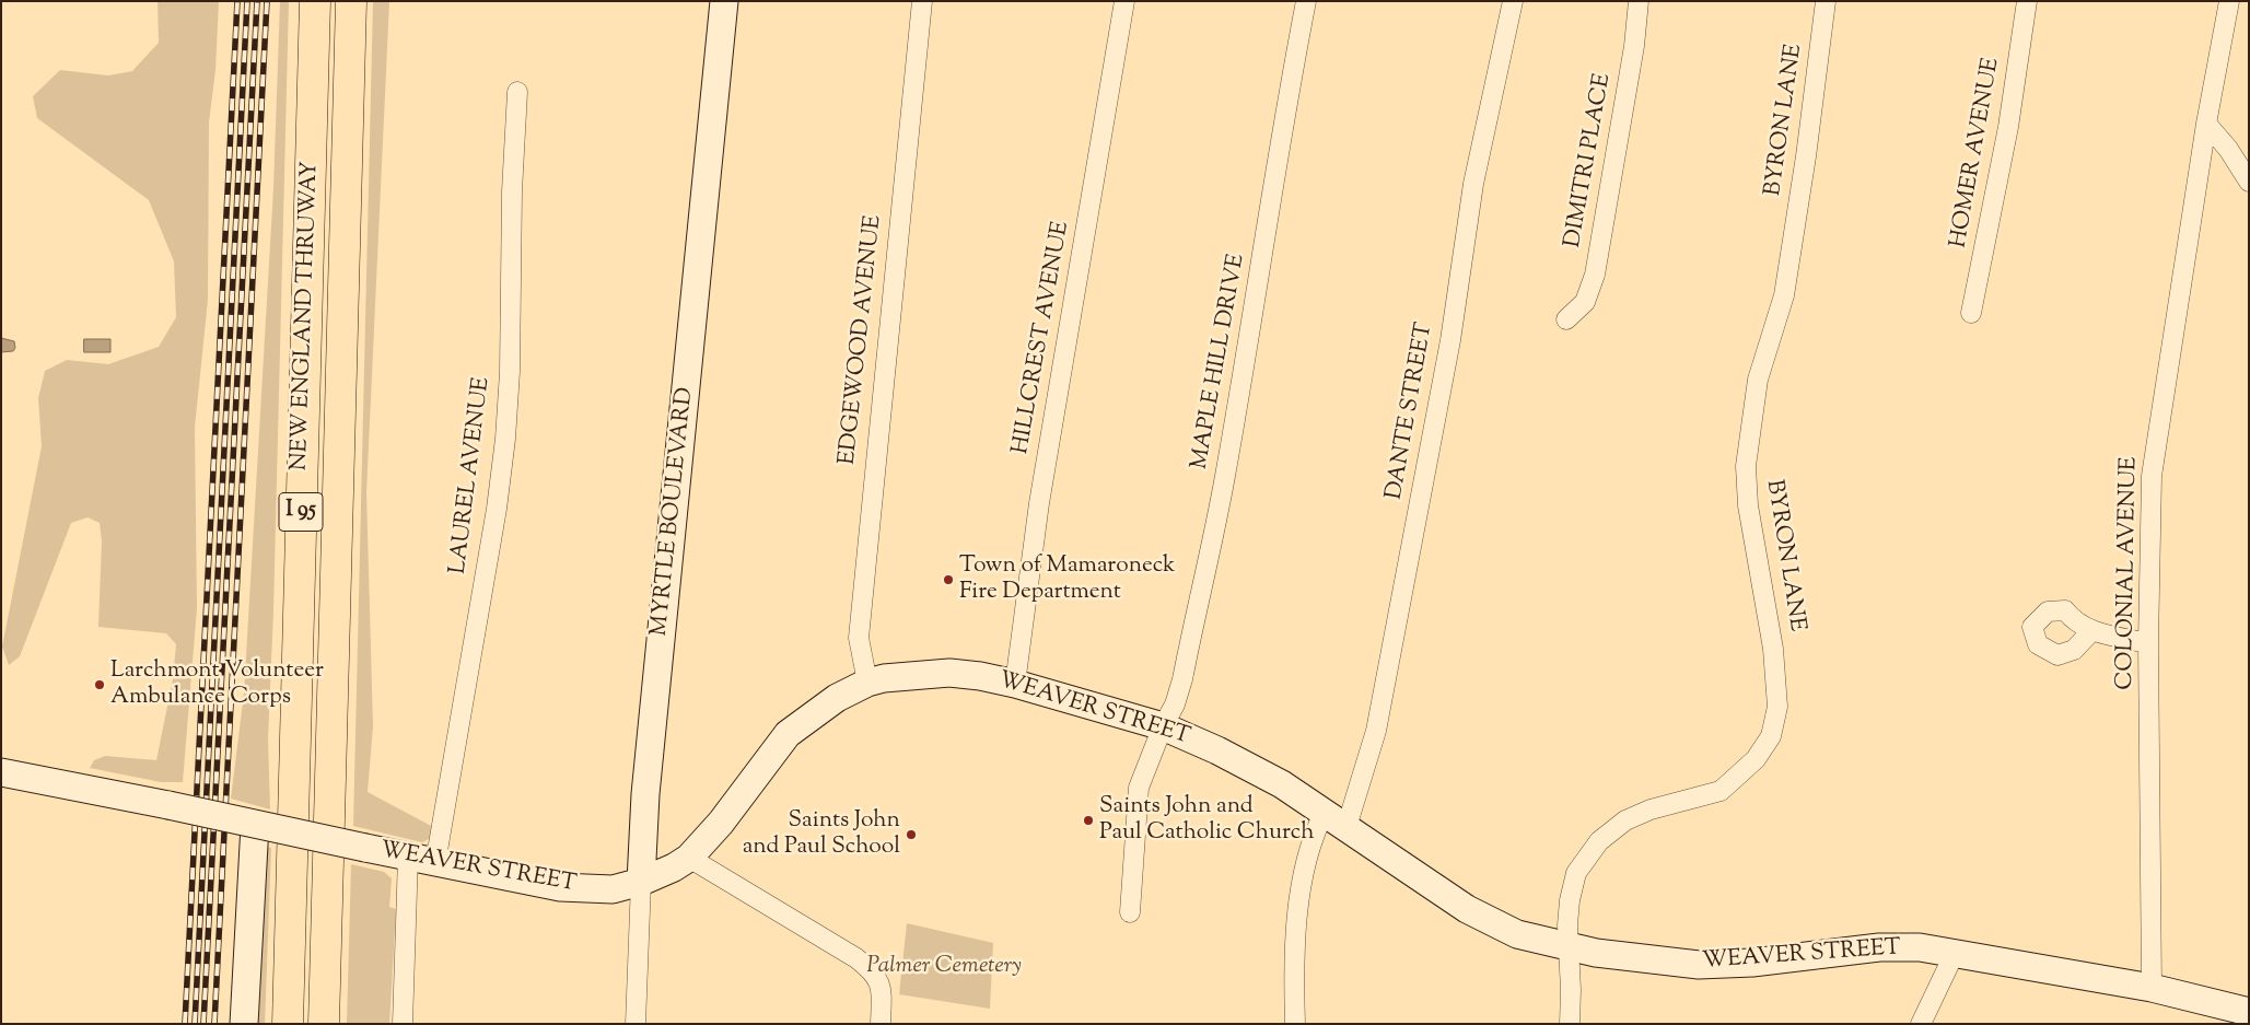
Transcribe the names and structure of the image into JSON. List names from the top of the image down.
{
  "streets": {
    "highway": ["NEW ENGLAND THRUWAY", "I 95"],
    "main road": ["MYRTLE BOULEVARD", "WEAVER STREET"],
    "street": [
      "BYRON LANE",
      "HOMER AVENUE",
      "DIMITRI PLACE",
      "HILLCREST AVENUE",
      "EDGEWOOD AVENUE",
      "MAPLE HILL DRIVE",
      "DANTE STREET",
      "LAUREL AVENUE",
      "COLONIAL AVENUE"
    ]
  },
  "crossings": [
    ["BYRON LANE", "WEAVER STREET"],
    ["HILLCREST AVENUE", "WEAVER STREET"],
    ["EDGEWOOD AVENUE", "WEAVER STREET"],
    ["MAPLE HILL DRIVE", "WEAVER STREET"],
    ["DANTE STREET", "WEAVER STREET"],
    ["LAUREL AVENUE", "WEAVER STREET"],
    ["MYRTLE BOULEVARD", "WEAVER STREET"],
    ["COLONIAL AVENUE", "WEAVER STREET"]
  ],
  "parks": ["Palmer Cemetery"],
  "places": [
    "Town of Mamaroneck Fire Department",
    "Larchmont Volunteer Ambulance Corps",
    "Saints John and Paul Catholic Church",
    "Saints John and Paul School"
  ]
}
